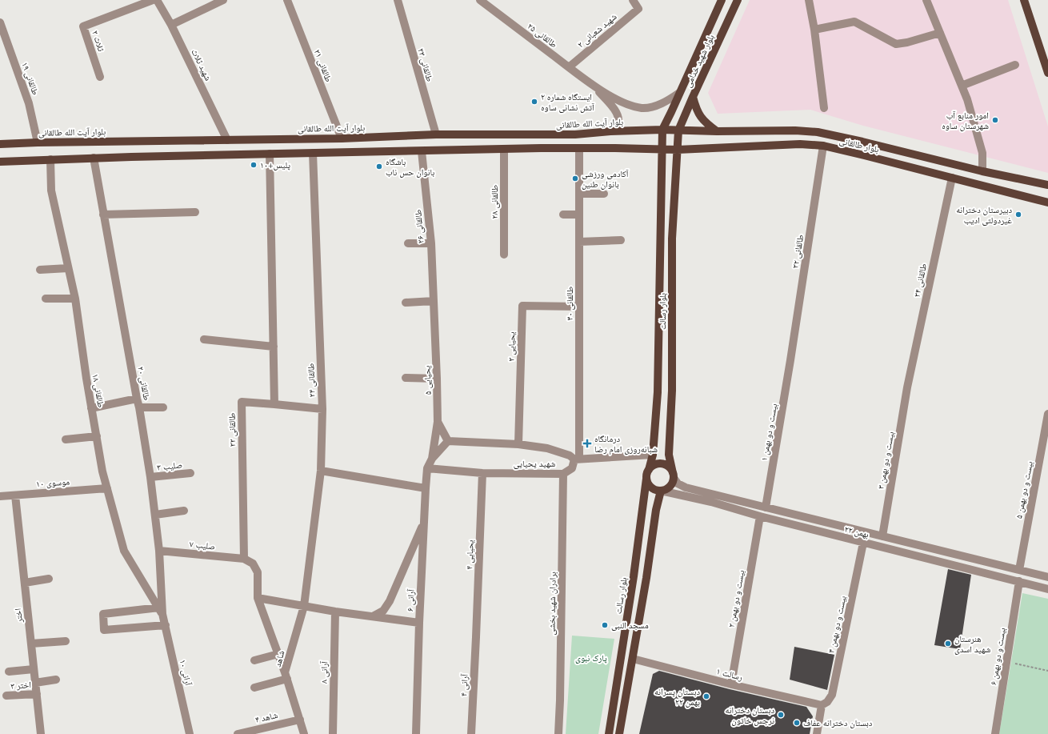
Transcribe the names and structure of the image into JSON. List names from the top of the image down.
{
  "streets": {
    "main road": [
      "بلوار شهید خدامی",
      "بلوار آیت الله طالقانی",
      "بلوار طالقانی",
      "بلوار رسالت"
    ],
    "street": [
      "شهید شعبانی ۲",
      "طالقانی ۲۵",
      "ثلاث ۲",
      "شهید ثلاث",
      "طالقانی ۲۳",
      "طالقانی ۲۱",
      "طالقانی ۱۹",
      "طالقانی ۲۸",
      "طالقانی ۲۶",
      "طالقانی ۳۲",
      "طالقانی ۳۴",
      "طالقانی ۳۰",
      "یحیایی ۳",
      "طالقانی ۲۴",
      "یحیایی ۵",
      "طالقانی ۲۰",
      "طالقانی ۱۸",
      "طالقانی ۲۲",
      "بیست و دو بهمن ۱",
      "بیست و دو بهمن ۳",
      "شهید یحیایی",
      "صلیب ۳",
      "موسوی ۱۰",
      "بیست و دو بهمن ۵",
      "۲۲ بهمن",
      "صلیب ۷",
      "یحیایی ۴",
      "بیست و دو بهمن ۲",
      "آرانی ۶",
      "برادران شهید بخشی",
      "اختر",
      "بیست و دو بهمن ۴",
      "بیست و دو بهمن ۶",
      "شاهد",
      "آرانی ۱۰",
      "آرانی ۸",
      "رسالت ۱",
      "اختر ۳",
      "آرانی ۴",
      "شاهد ۴"
    ]
  },
  "crossings": [
    ["شهید شعبانی ۲", "طالقانی ۲۵"],
    ["بلوار شهید خدامی", "بلوار آیت الله طالقانی"],
    ["بلوار شهید خدامی", "بلوار طالقانی"],
    ["بلوار شهید خدامی", "بلوار رسالت"],
    ["شهید ثلاث", "بلوار آیت الله طالقانی"],
    ["طالقانی ۲۳", "بلوار آیت الله طالقانی"],
    ["طالقانی ۲۱", "بلوار آیت الله طالقانی"],
    ["طالقانی ۱۹", "بلوار آیت الله طالقانی"],
    ["بلوار آیت الله طالقانی", "بلوار طالقانی"],
    ["بلوار آیت الله طالقانی", "بلوار رسالت"],
    ["بلوار طالقانی", "طالقانی ۳۲"],
    ["بلوار طالقانی", "طالقانی ۳۴"],
    ["بلوار طالقانی", "بلوار رسالت"],
    ["طالقانی ۲۶", "یحیایی ۵"],
    ["طالقانی ۳۲", "بیست و دو بهمن ۱"],
    ["طالقانی ۳۴", "بیست و دو بهمن ۳"],
    ["طالقانی ۳۰", "یحیایی ۳"],
    ["طالقانی ۳۰", "شهید یحیایی"],
    ["بلوار رسالت", "۲۲ بهمن"],
    ["طالقانی ۲۴", "شاهد"],
    ["طالقانی ۲۰", "طالقانی ۱۸"],
    ["طالقانی ۲۰", "صلیب ۳"],
    ["طالقانی ۲۰", "صلیب ۷"],
    ["طالقانی ۲۰", "آرانی ۱۰"],
    ["طالقانی ۱۸", "موسوی ۱۰"],
    ["طالقانی ۱۸", "آرانی ۱۰"],
    ["طالقانی ۲۲", "صلیب ۷"],
    ["بیست و دو بهمن ۱", "۲۲ بهمن"],
    ["بیست و دو بهمن ۳", "۲۲ بهمن"],
    ["شهید یحیایی", "یحیایی ۴"],
    ["شهید یحیایی", "آرانی ۶"],
    ["شهید یحیایی", "برادران شهید بخشی"],
    ["موسوی ۱۰", "اختر"],
    ["بیست و دو بهمن ۵", "۲۲ بهمن"],
    ["۲۲ بهمن", "بیست و دو بهمن ۲"],
    ["۲۲ بهمن", "بیست و دو بهمن ۴"],
    ["۲۲ بهمن", "بیست و دو بهمن ۶"],
    ["یحیایی ۴", "آرانی ۴"],
    ["بیست و دو بهمن ۲", "رسالت ۱"],
    ["اختر", "اختر ۳"],
    ["بیست و دو بهمن ۴", "رسالت ۱"],
    ["شاهد", "شاهد ۴"]
  ],
  "parks": ["پارک نبوی"],
  "places": {
    "other": [
      "ایستگاه شماره ۲ آتش نشانی ساوه",
      "امور منابع آب شهرستان ساوه",
      "پلیس+۱۰",
      "باشگاه بانوان حس ناب",
      "آکادمی ورزشی بانوان طنین",
      "دبیرستان دخترانه غیردولتی ادیب",
      "مسجد النبی",
      "هنرستان شهید اسدی",
      "دبستان پسرانه ۲۲ بهمن",
      "دبستان دخترانه نرجس خاتون",
      "دبستان دخترانه عفاف"
    ],
    "health": ["درمانگاه شبانه‌روزی امام رضا"]
  }
}
